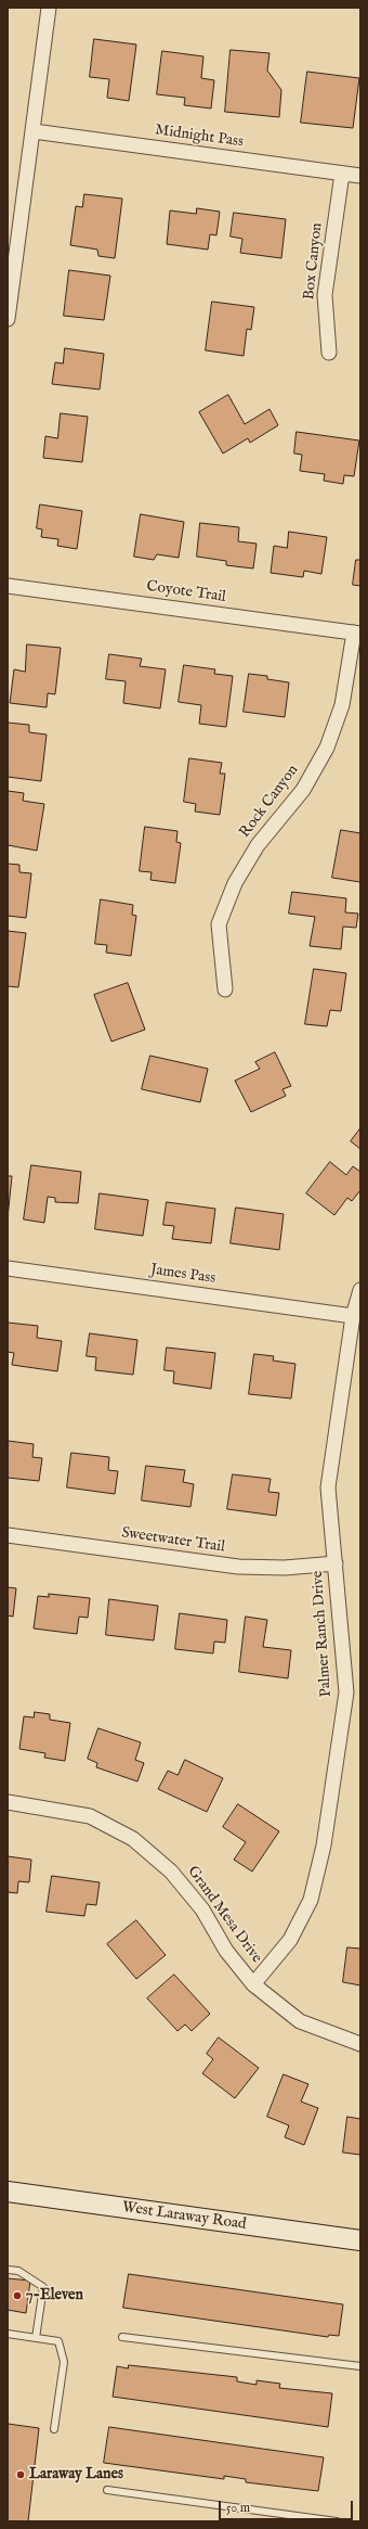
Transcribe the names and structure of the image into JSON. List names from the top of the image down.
{
  "streets": {
    "main road": ["West Laraway Road"],
    "street": [
      "Midnight Pass",
      "Box Canyon",
      "Coyote Trail",
      "Rock Canyon",
      "James Pass",
      "Sweetwater Trail",
      "Palmer Ranch Drive",
      "Grand Mesa Drive"
    ]
  },
  "crossings": [
    ["Midnight Pass", "Box Canyon"],
    ["Coyote Trail", "Rock Canyon"],
    ["James Pass", "Palmer Ranch Drive"],
    ["Sweetwater Trail", "Palmer Ranch Drive"],
    ["Palmer Ranch Drive", "Grand Mesa Drive"]
  ],
  "places": ["7-Eleven", "Laraway Lanes"],
  "scale_bar": "50 m"
}
